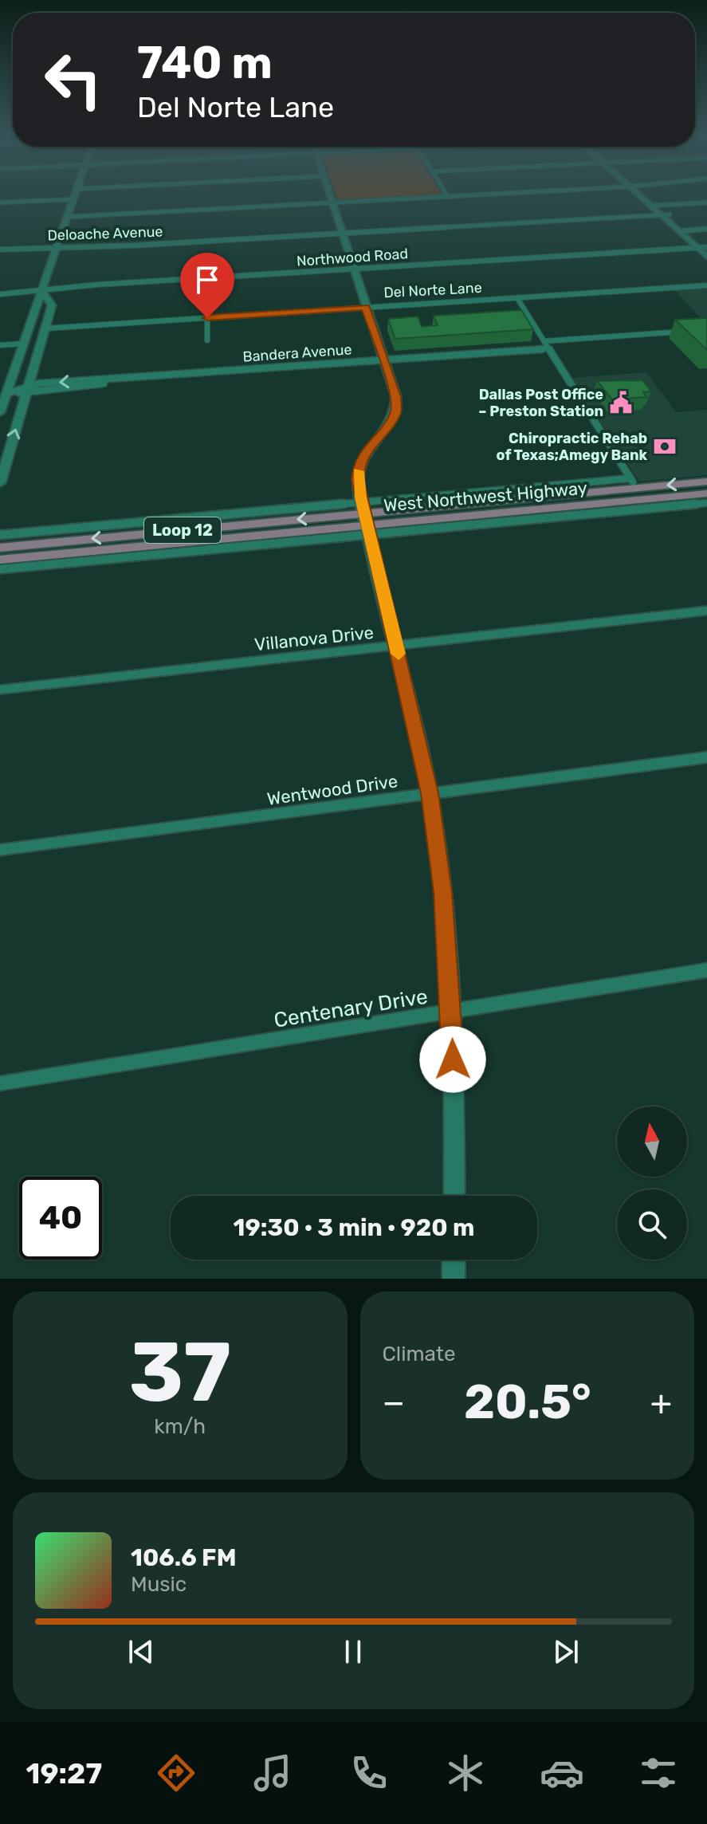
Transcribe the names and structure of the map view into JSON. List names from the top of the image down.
{
  "streets": {
    "main road": ["West Northwest Highway", "Loop 12"],
    "street": [
      "Deloache Avenue",
      "Northwood Road",
      "Del Norte Lane",
      "Bandera Avenue",
      "Villanova Drive",
      "Wentwood Drive",
      "Centenary Drive"
    ]
  },
  "places": {
    "public building": ["Dallas Post Office – Preston Station"],
    "bank": ["Chiropractic Rehab of Texas;Amegy Bank"]
  },
  "north": "top",
  "page": {
    "turn": ["740 m", "Del Norte Lane"],
    "limit": "40",
    "trip": "19:30 · 3 min · 920 m",
    "tile": [
      ["37", "km/h"],
      "Climate"
    ],
    "heat": ["−", "20.5°", "+"],
    "song": ["106.6 FM", "Music"],
    "tabs": "19:27"
  }
}
